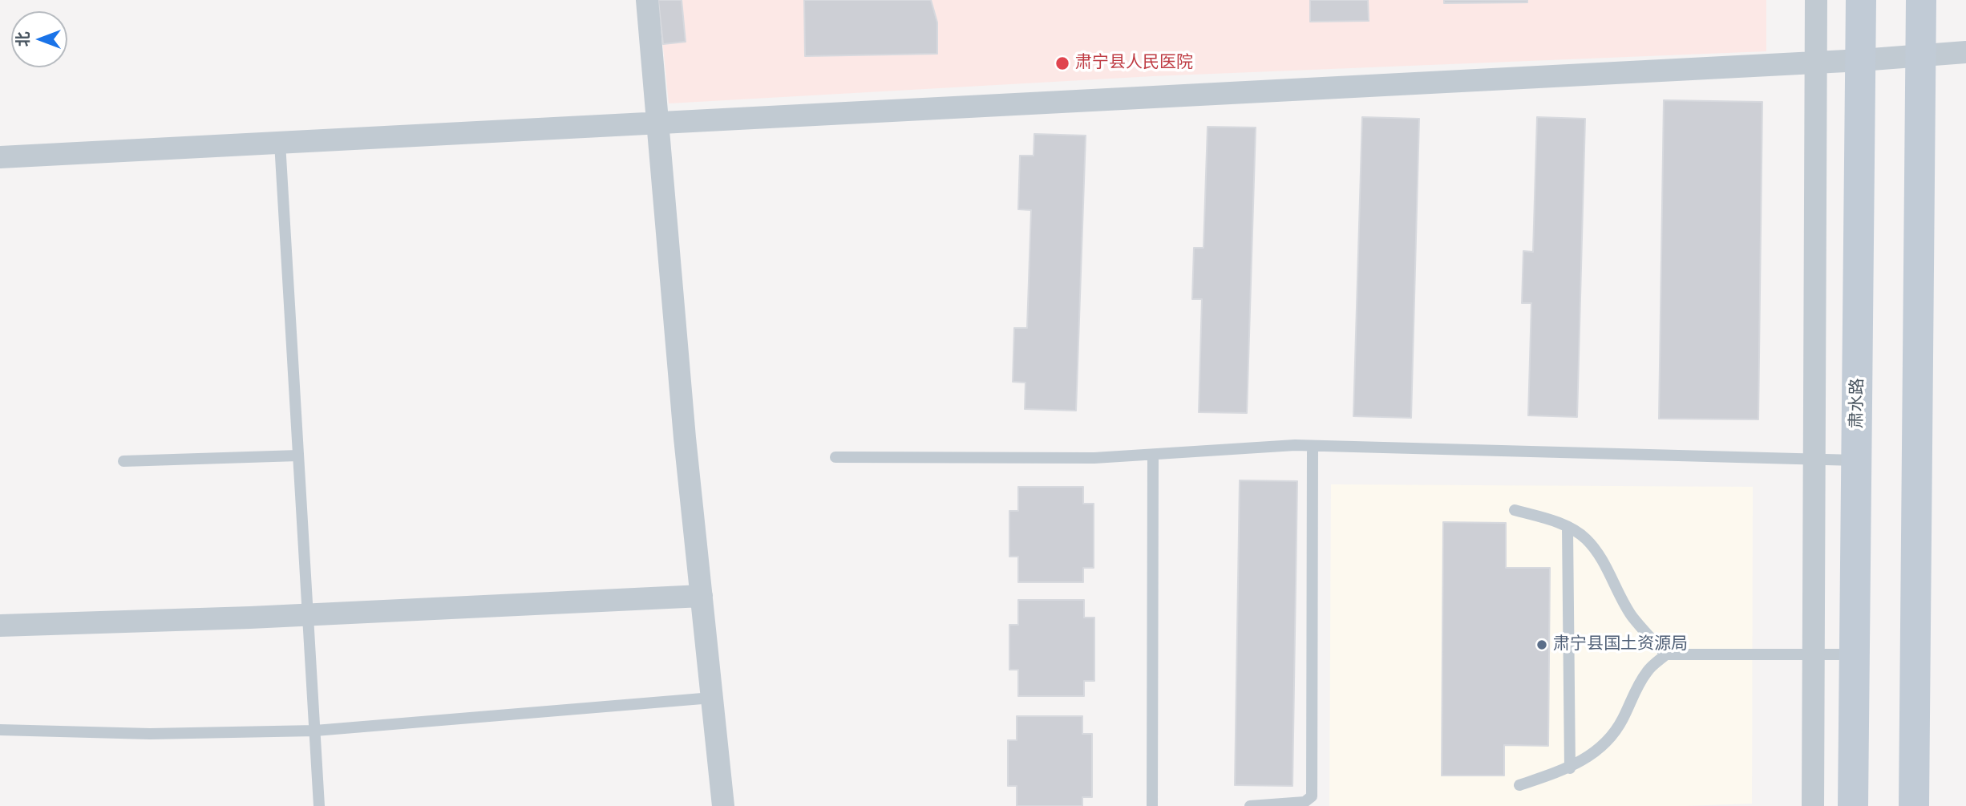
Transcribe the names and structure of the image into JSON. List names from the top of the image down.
{
  "streets": {
    "street": ["肃水路"]
  },
  "places": ["肃宁县人民医院", "肃宁县国土资源局"],
  "north": "left"
}
